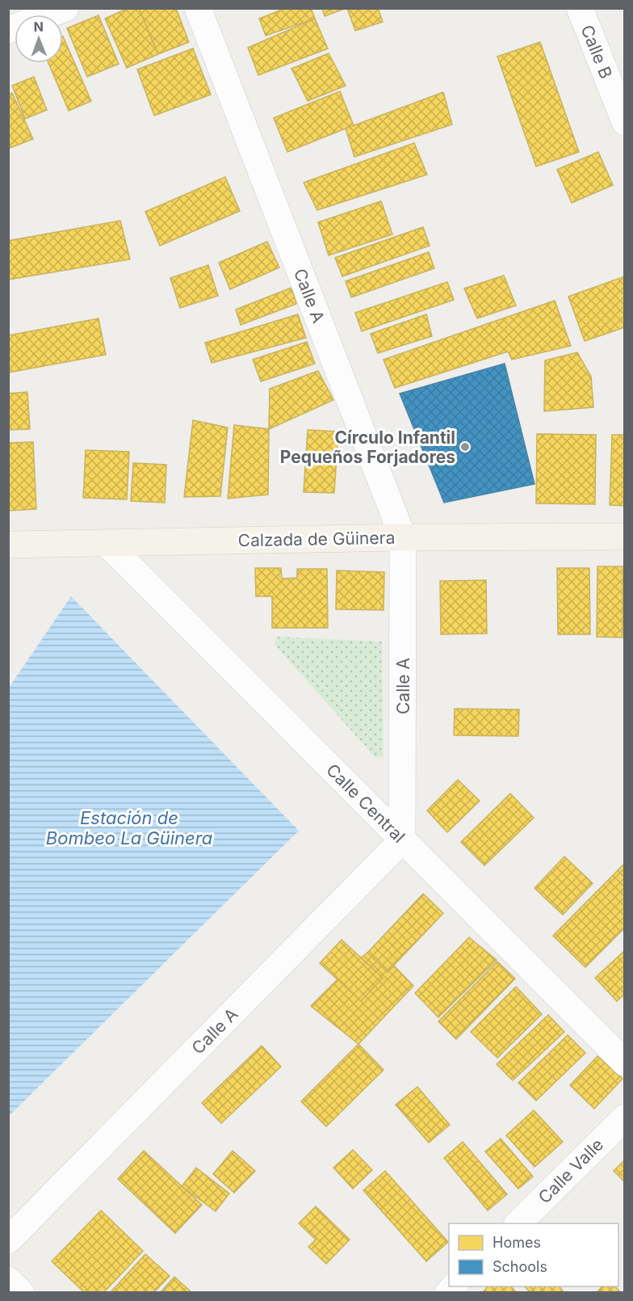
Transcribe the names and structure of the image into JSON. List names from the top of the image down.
{
  "streets": {
    "main road": ["Calzada de Güinera"],
    "street": [
      "Calle B",
      "Calle A",
      "Calle Central",
      "Calle Valle"
    ]
  },
  "crossings": [
    ["Calle A", "Calzada de Güinera"],
    ["Calle A", "Calle Central"],
    ["Calzada de Güinera", "Calle Central"]
  ],
  "water": ["Estación de Bombeo La Güinera"],
  "places": ["Círculo Infantil Pequeños Forjadores"],
  "legend": ["Homes", "Schools"],
  "north": "top"
}
